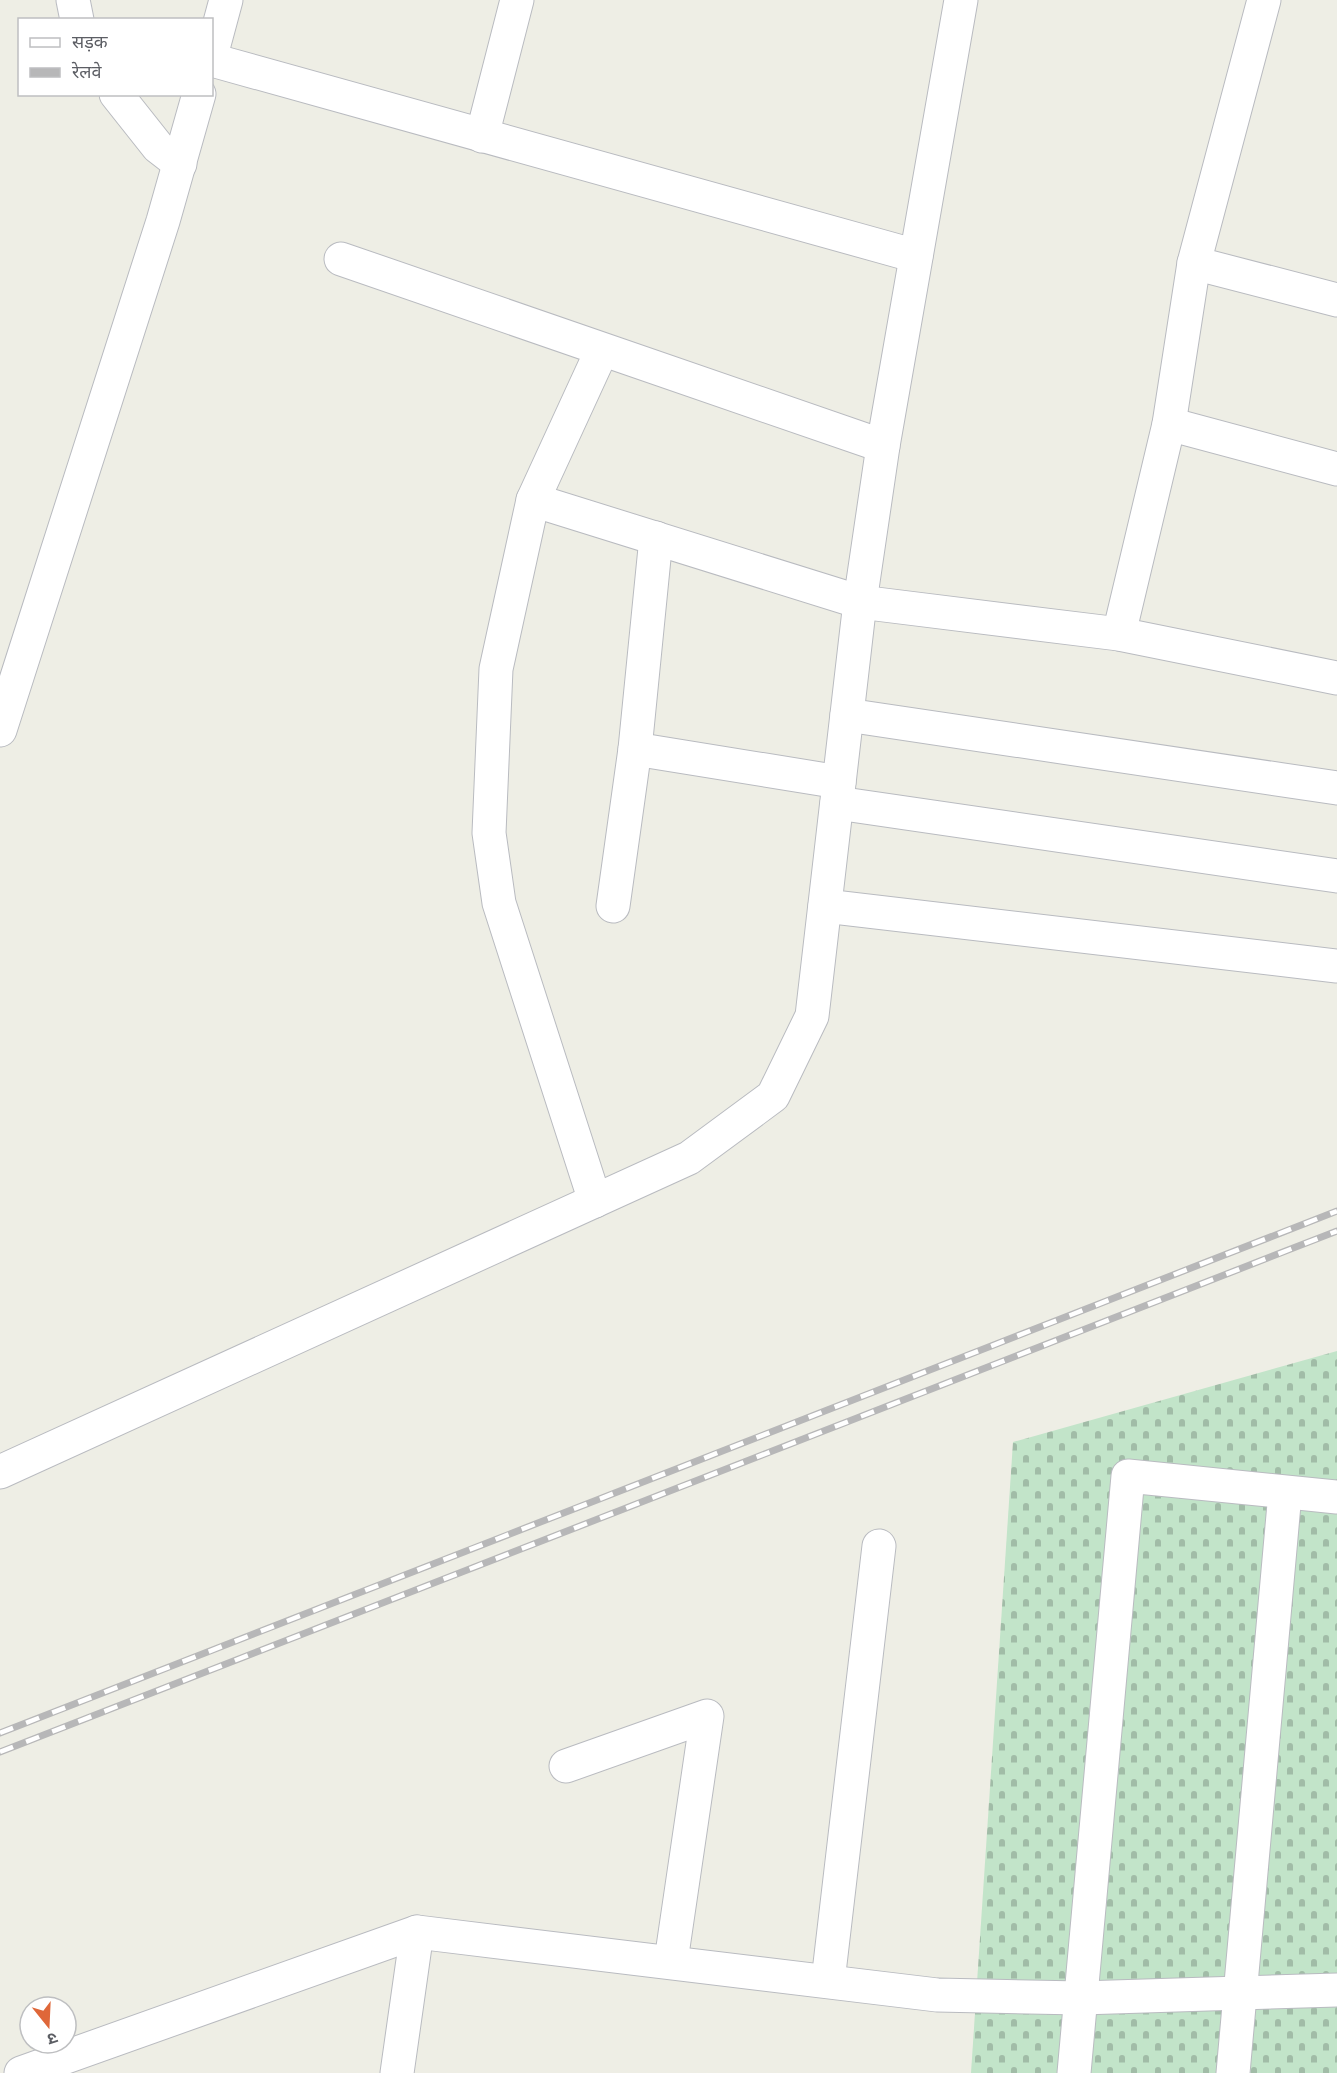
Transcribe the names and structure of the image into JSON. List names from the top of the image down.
{
  "legend": ["सड़क", "रेलवे"],
  "north": "bottom"
}
